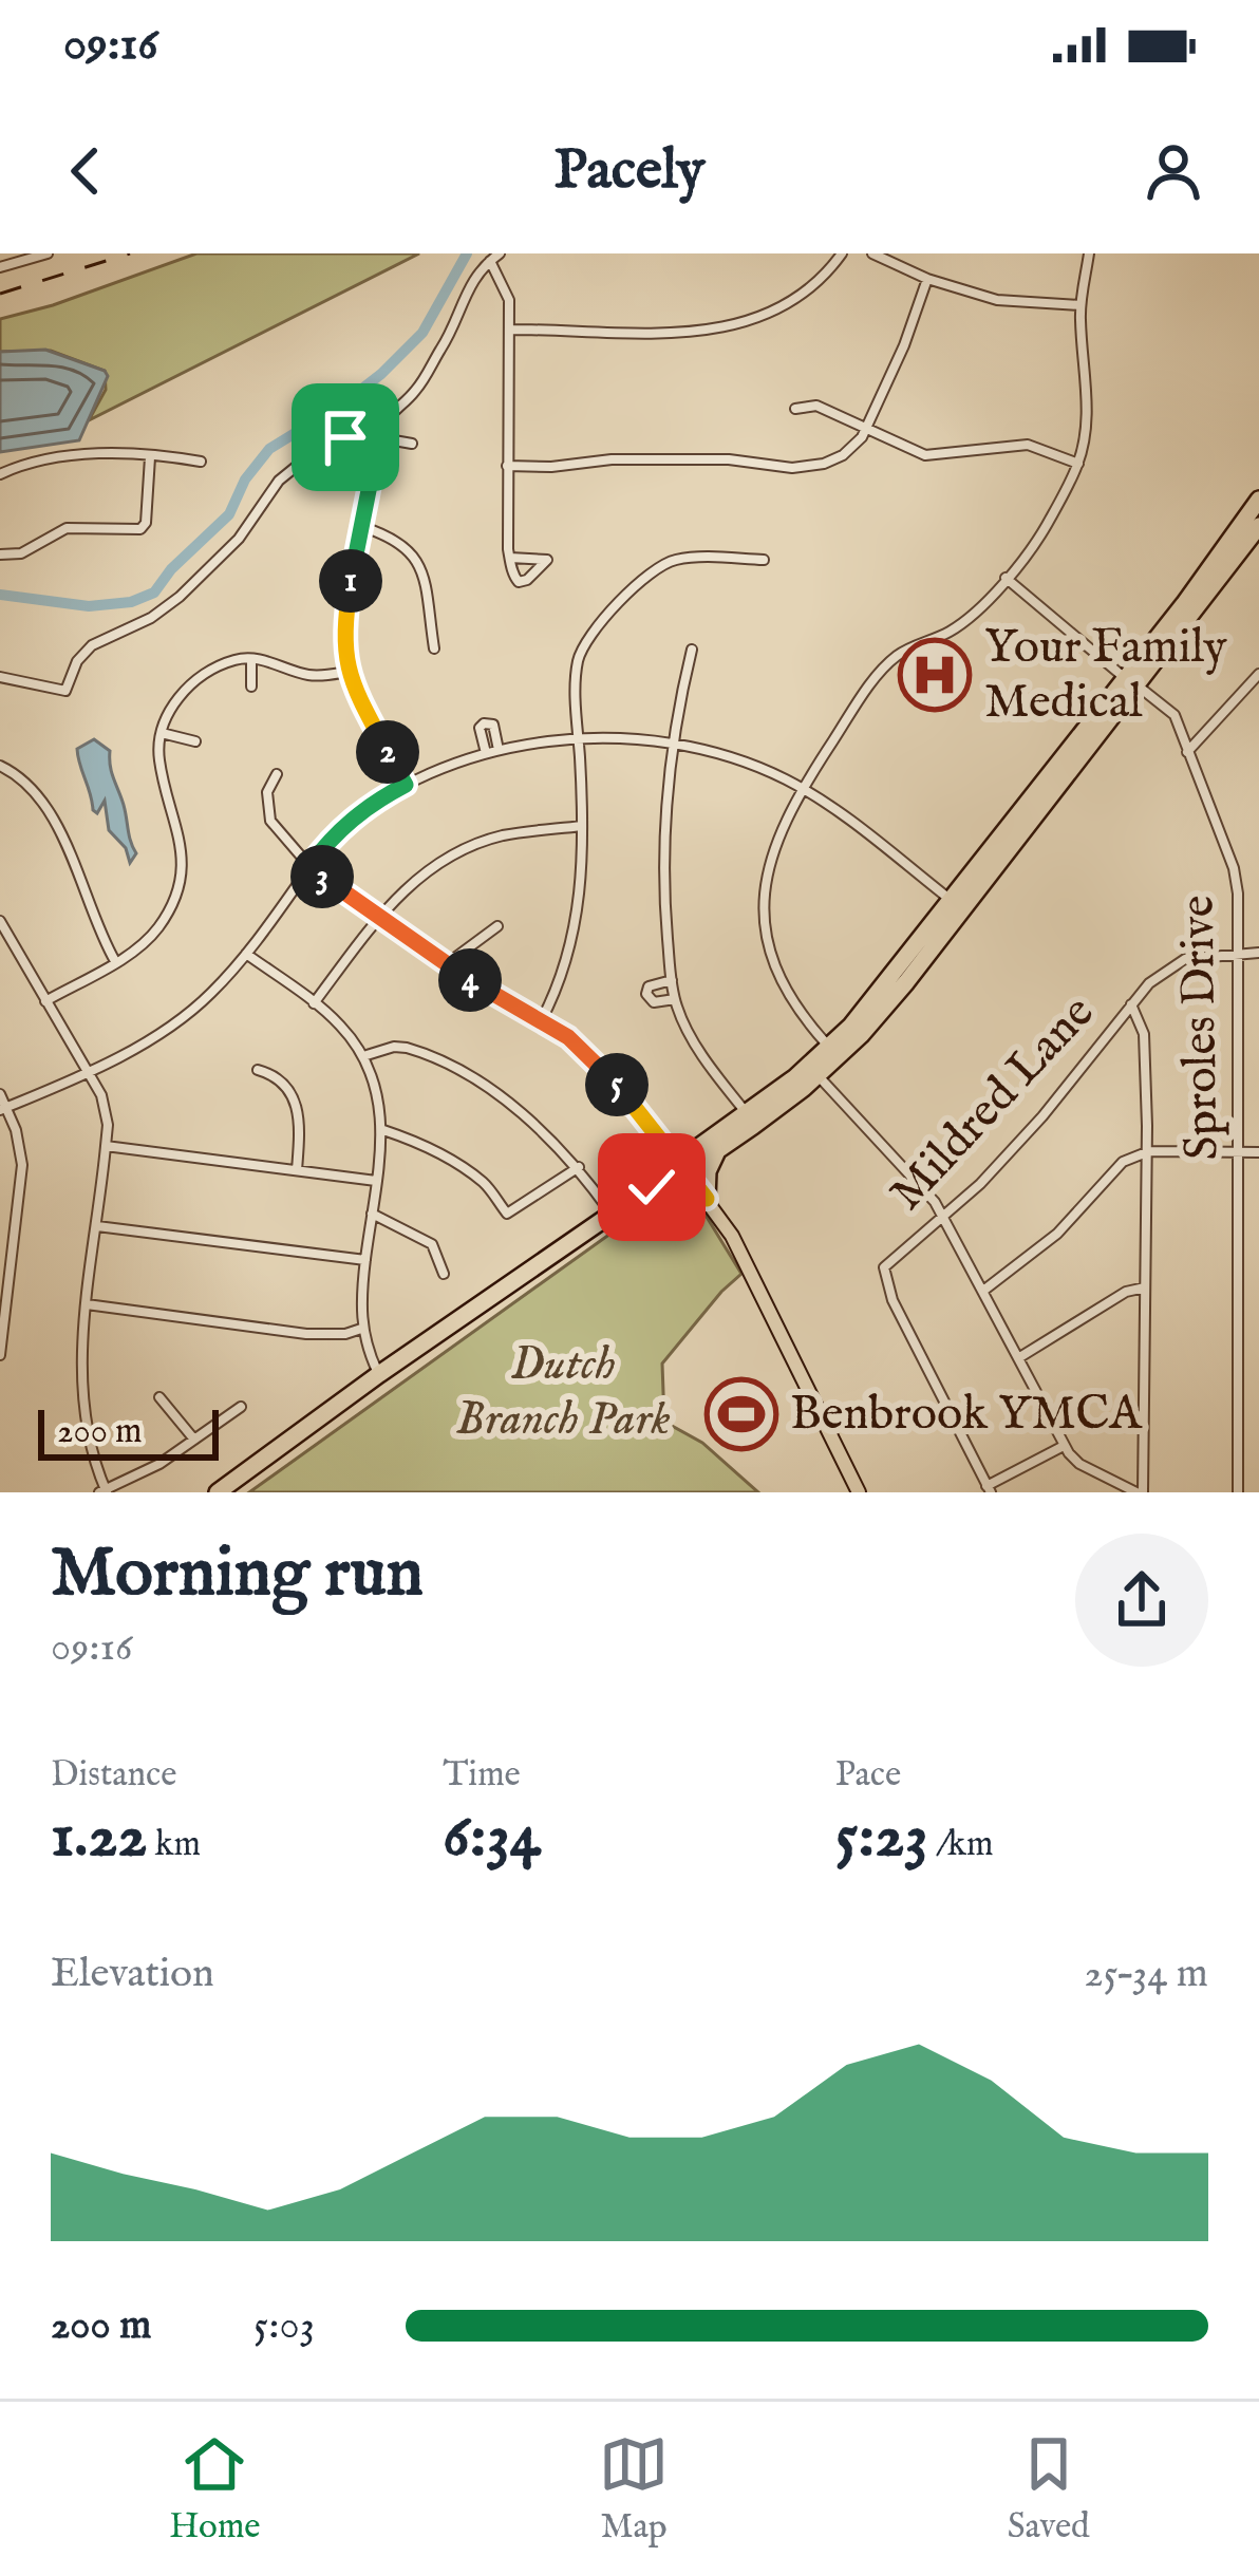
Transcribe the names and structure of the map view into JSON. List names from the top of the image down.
{
  "streets": {
    "street": ["Sproles Drive", "Mildred Lane"]
  },
  "crossings": [
    ["Sproles Drive", "Mildred Lane"]
  ],
  "parks": ["Dutch Branch Park"],
  "places": {
    "hospital": ["Your Family Medical"],
    "sports": ["Benbrook YMCA"]
  },
  "scale_bar": "200 m",
  "page": {
    "status": "09:16",
    "header": "Pacely",
    "pins": [
      "1",
      "2",
      "3",
      "4",
      "5"
    ],
    "scale": "200 m",
    "heading": ["Morning run", "09:16"],
    "stats": [
      ["Distance", "1.22 km"],
      ["Time", "6:34"],
      ["Pace", "5:23 /km"]
    ],
    "chart": ["Elevation", "25–34 m"],
    "list": [
      {
        "name": "200 m",
        "note": "5:03"
      }
    ],
    "tabs": ["Home", "Map", "Saved"]
  }
}
